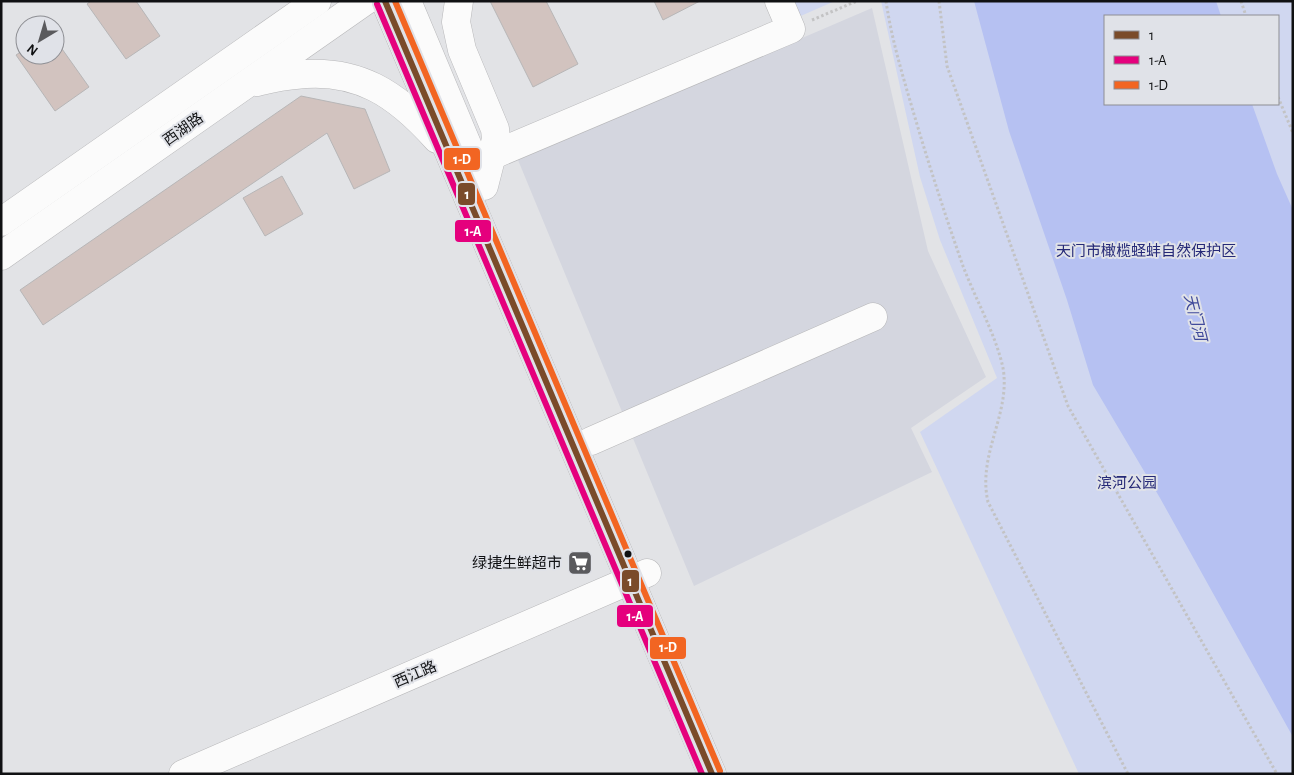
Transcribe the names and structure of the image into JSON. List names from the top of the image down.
{
  "streets": {
    "main road": ["西湖路", "西江路"]
  },
  "water": ["天门河"],
  "parks": ["天门市橄榄蛏蚌自然保护区", "滨河公园"],
  "places": {
    "supermarket": ["绿捷生鲜超市"]
  },
  "lines": ["transit line 1", "transit line 1-D", "transit line 1-A"],
  "legend": ["1", "1-A", "1-D"],
  "north": "bottom left"
}
